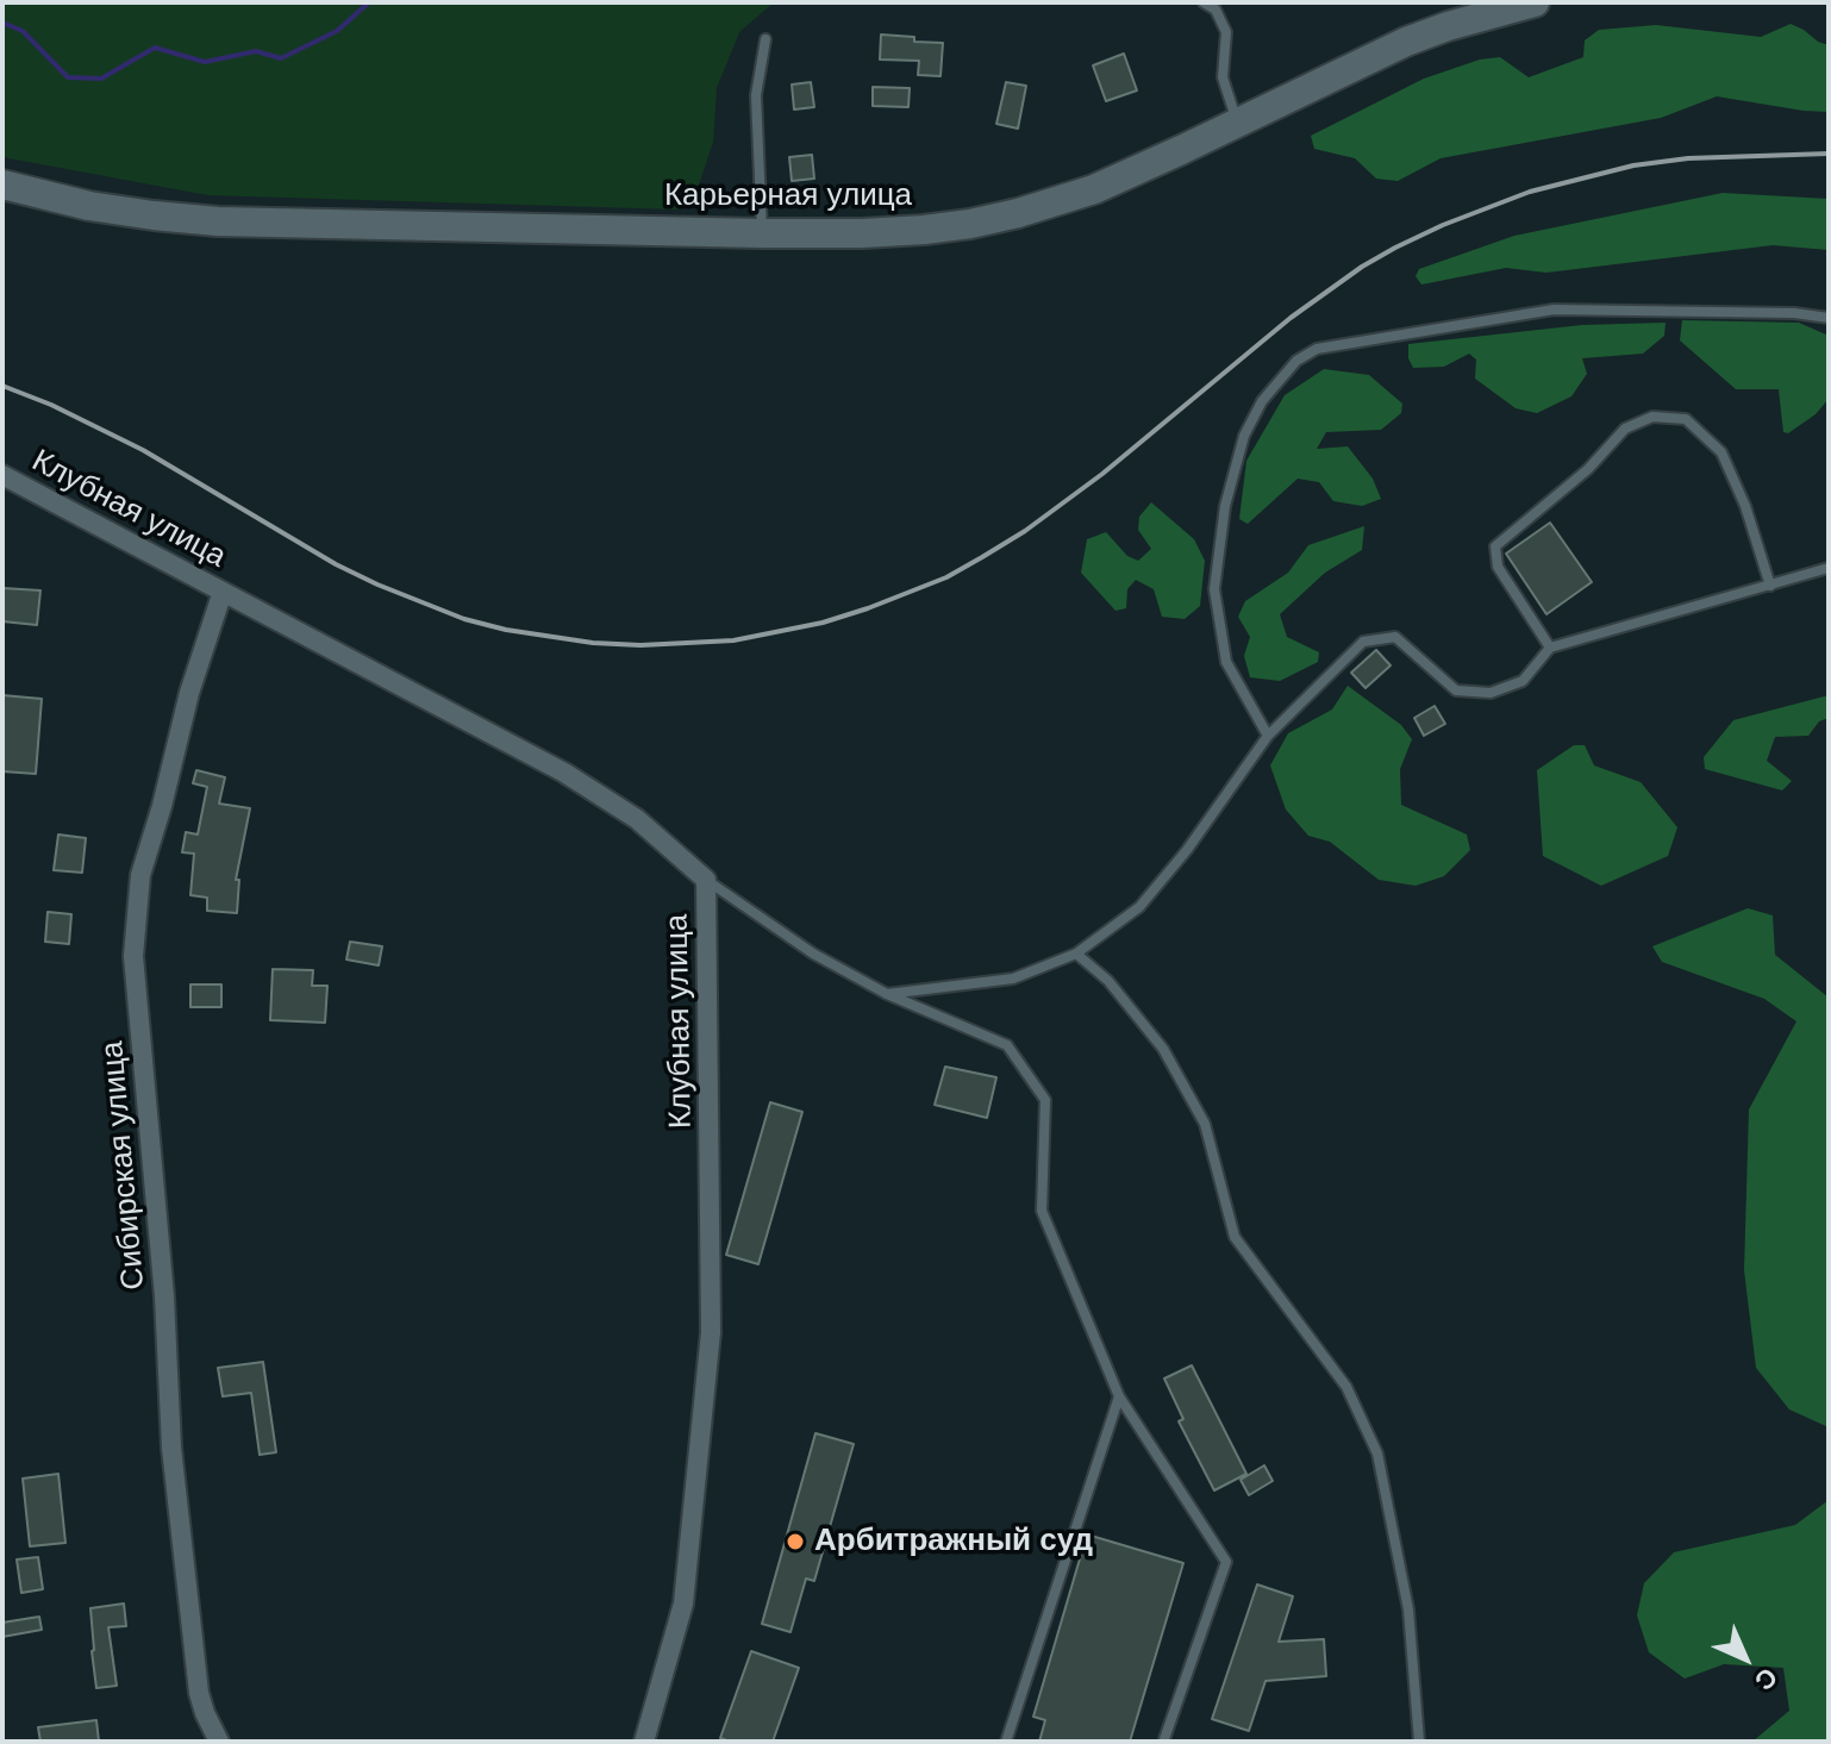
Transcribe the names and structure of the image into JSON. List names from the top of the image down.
{
  "streets": {
    "main road": ["Карьерная улица"],
    "street": ["Клубная улица", "Сибирская улица"]
  },
  "crossings": [
    ["Клубная улица", "Сибирская улица"]
  ],
  "places": ["Арбитражный суд"],
  "north": "bottom right"
}
